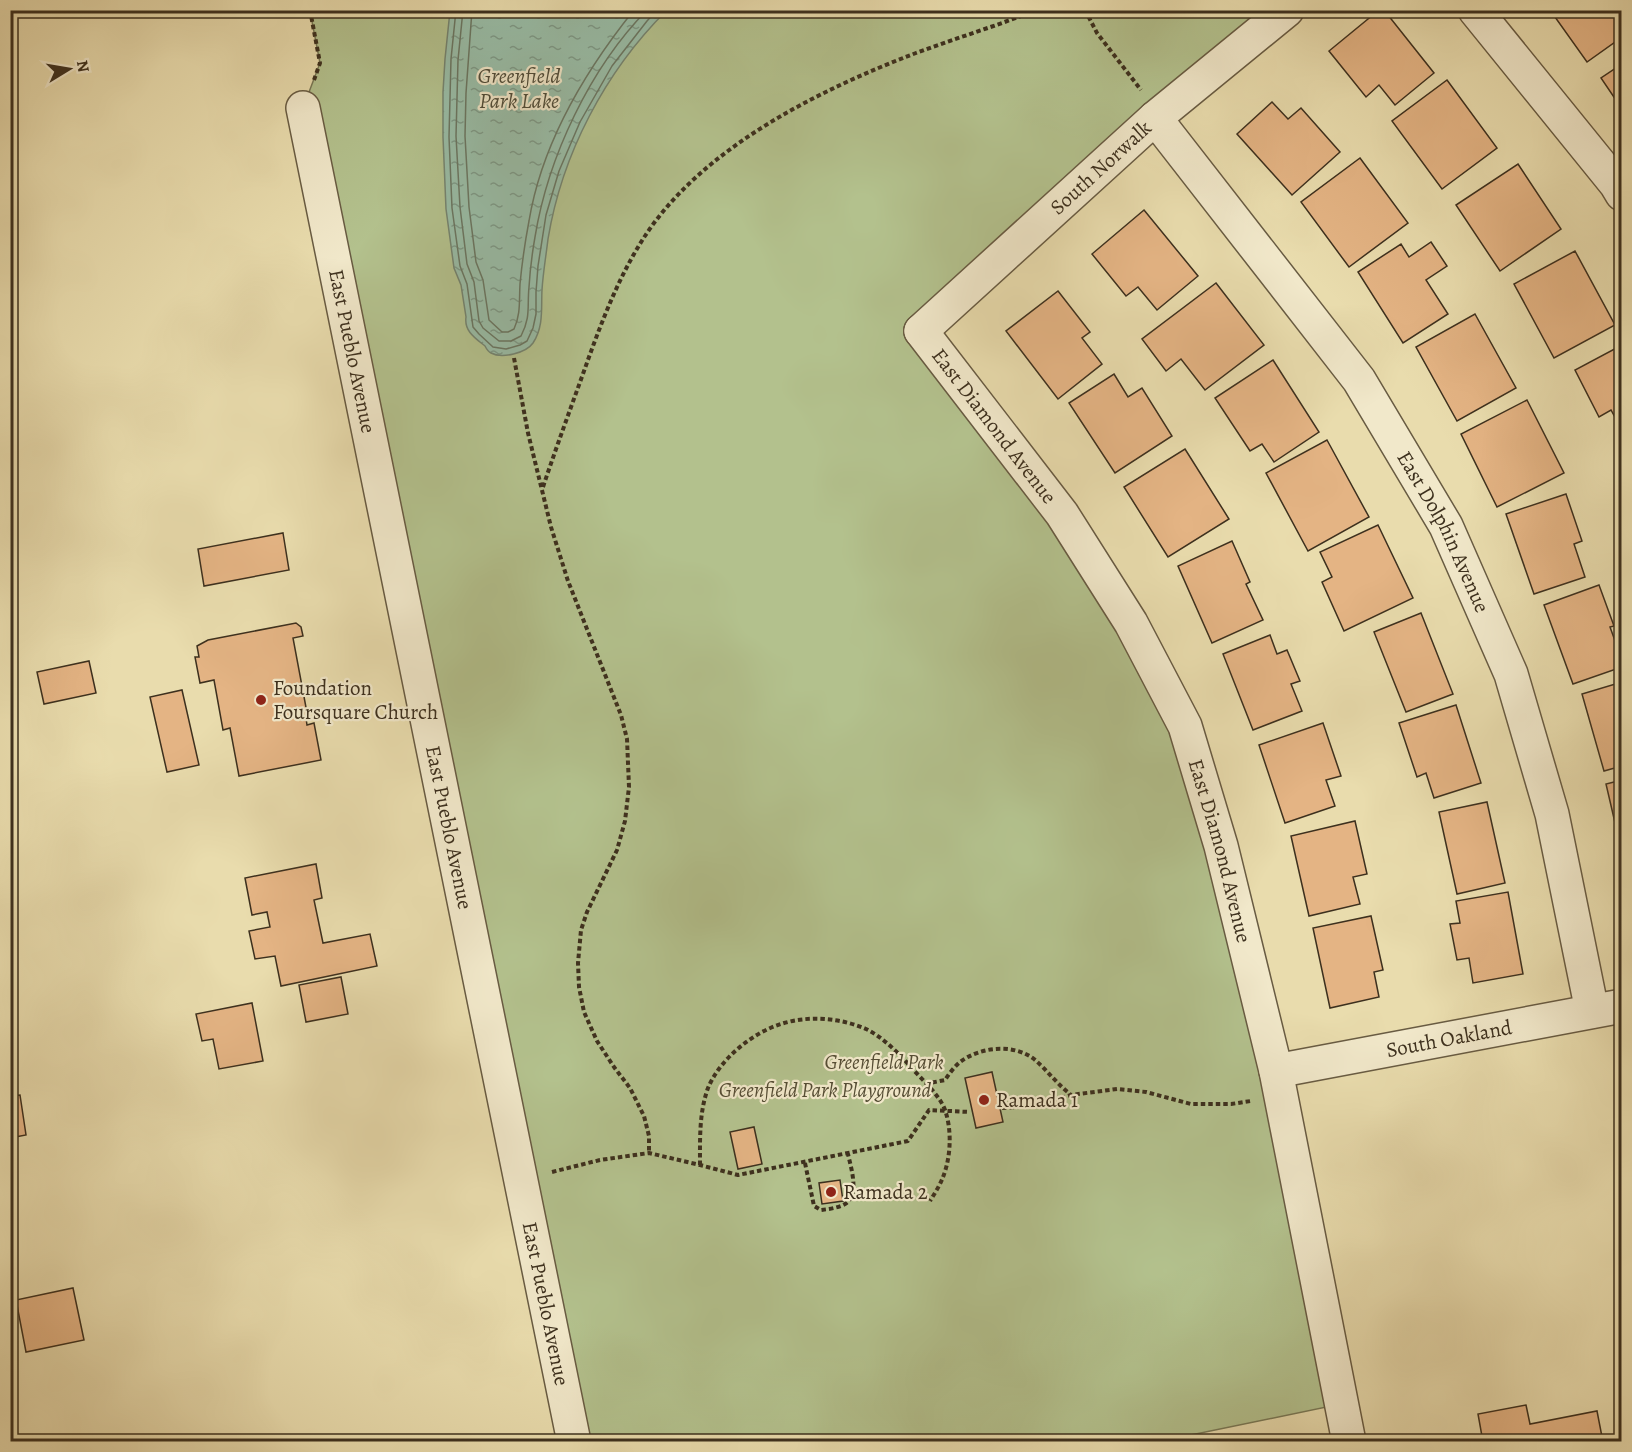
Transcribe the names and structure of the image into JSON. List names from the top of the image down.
{
  "streets": {
    "street": [
      "South Norwalk",
      "East Pueblo Avenue",
      "East Diamond Avenue",
      "East Dolphin Avenue",
      "South Oakland"
    ]
  },
  "crossings": [
    ["South Norwalk", "East Diamond Avenue"],
    ["South Norwalk", "East Dolphin Avenue"],
    ["East Diamond Avenue", "South Oakland"],
    ["East Dolphin Avenue", "South Oakland"]
  ],
  "water": ["Greenfield Park Lake"],
  "parks": ["Greenfield Park", "Greenfield Park Playground"],
  "places": ["Foundation Foursquare Church", "Ramada 1", "Ramada 2"],
  "north": "right"
}
